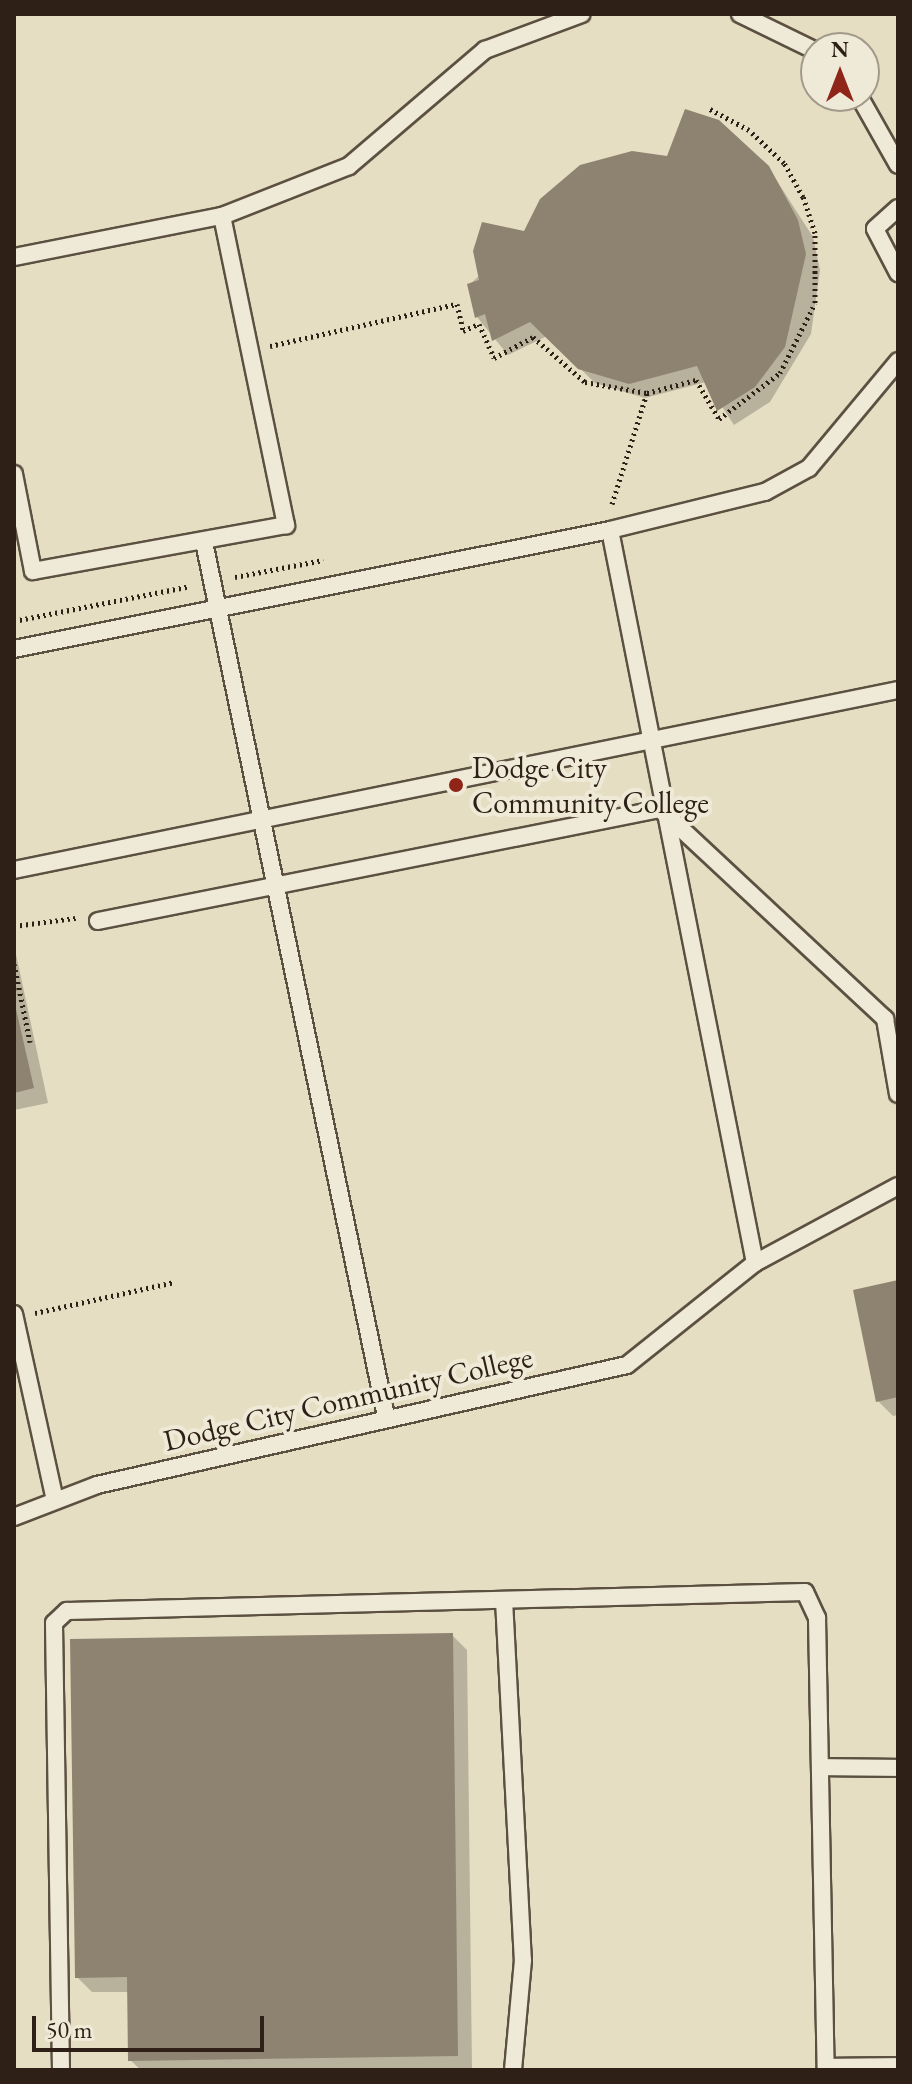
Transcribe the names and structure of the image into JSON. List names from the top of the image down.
{
  "streets": {
    "lane": ["Dodge City Community College"]
  },
  "places": ["Dodge City Community College"],
  "scale_bar": "50 m",
  "north": "top"
}
